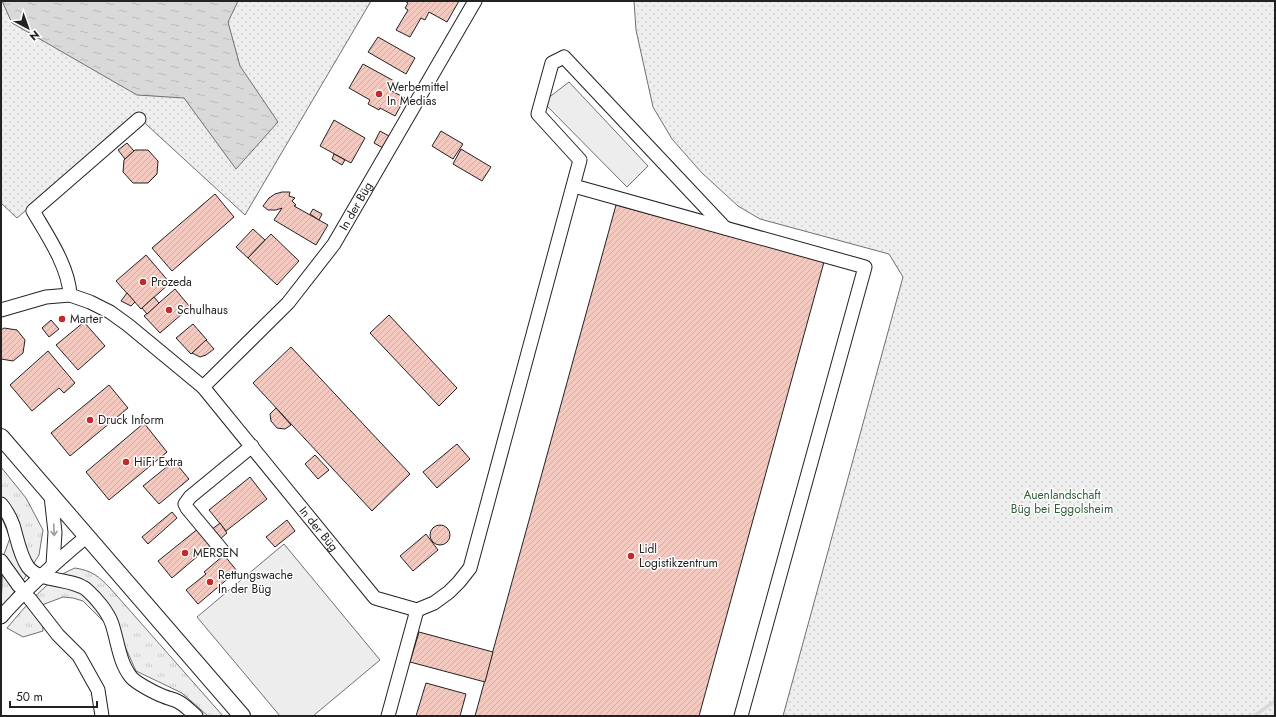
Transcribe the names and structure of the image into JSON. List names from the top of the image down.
{
  "streets": {
    "street": ["In der Büg"]
  },
  "parks": ["Auenlandschaft Büg bei Eggolsheim"],
  "places": [
    "Werbemittel In Medias",
    "Prozeda",
    "Schulhaus",
    "Marter",
    "Druck Inform",
    "HiFi Extra",
    "MERSEN",
    "Lidl Logistikzentrum",
    "Rettungswache In der Büg"
  ],
  "scale_bar": "50 m",
  "north": "bottom right"
}
